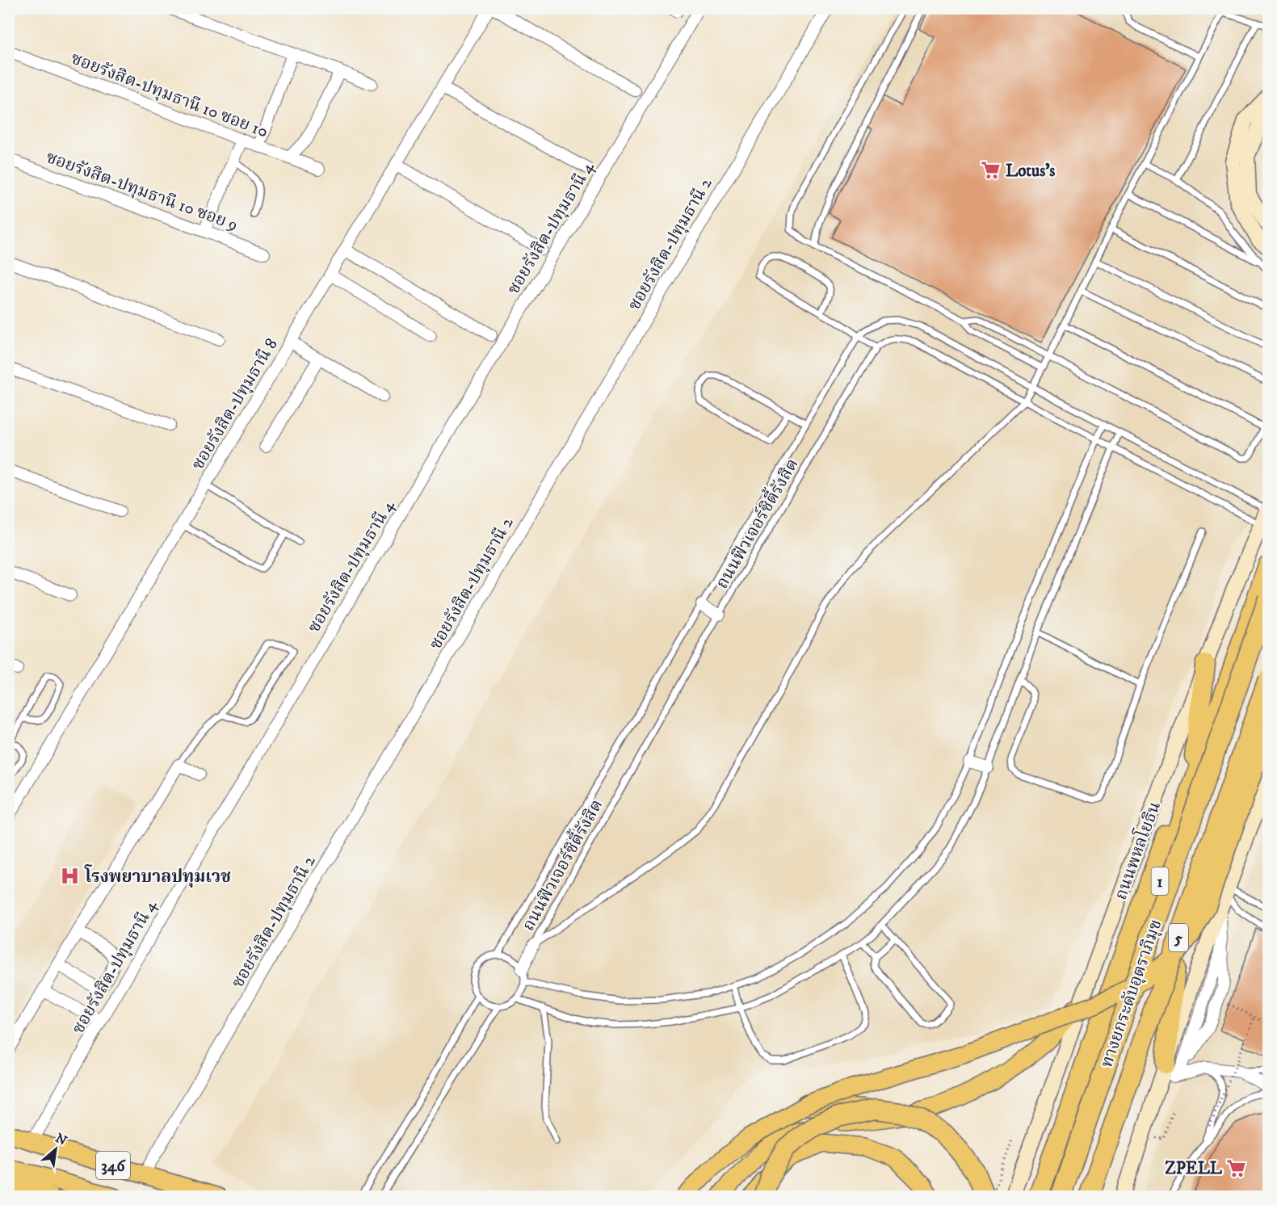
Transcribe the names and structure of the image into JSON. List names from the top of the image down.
{
  "streets": {
    "highway": [
      "ถนนพหลโยธิน",
      "1",
      "5",
      "ทางยกระดับอุตราภิมุข"
    ],
    "main road": ["346"],
    "street": [
      "ซอยรังสิต-ปทุมธานี 10 ซอย 10",
      "ซอยรังสิต-ปทุมธานี 10 ซอย 9",
      "ซอยรังสิต-ปทุมธานี 4",
      "ซอยรังสิต-ปทุมธานี 2",
      "ซอยรังสิต-ปทุมธานี 8"
    ],
    "lane": ["ถนนฟิวเจอร์ซิตี้รังสิต"]
  },
  "crossings": [
    ["ซอยรังสิต-ปทุมธานี 4", "346"],
    ["ซอยรังสิต-ปทุมธานี 2", "346"],
    ["ถนนฟิวเจอร์ซิตี้รังสิต", "ถนนพหลโยธิน"]
  ],
  "places": {
    "supermarket": ["Lotus's", "ZPELL"],
    "hospital": ["โรงพยาบาลปทุมเวช"]
  },
  "north": "top right"
}
